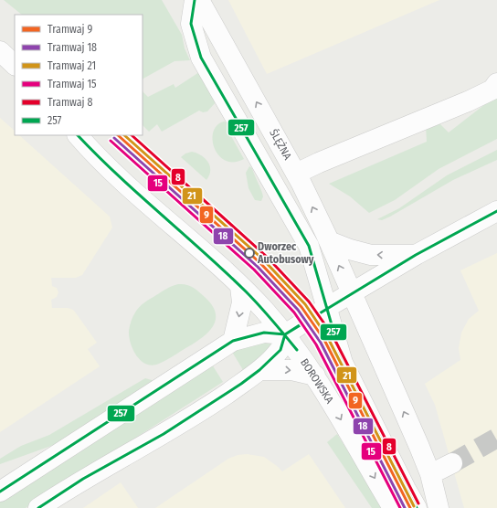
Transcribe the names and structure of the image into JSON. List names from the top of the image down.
{
  "streets": {
    "street": ["ŚLĘŻNA", "BOROWSKA"]
  },
  "places": ["Dworzec Autobusowy"],
  "lines": [
    "transit line 257",
    "tram line 9",
    "tram line 21",
    "tram line 8",
    "tram line 18",
    "tram line 15"
  ],
  "legend": [
    "Tramwaj 9",
    "Tramwaj 18",
    "Tramwaj 21",
    "Tramwaj 15",
    "Tramwaj 8",
    "257"
  ]
}
